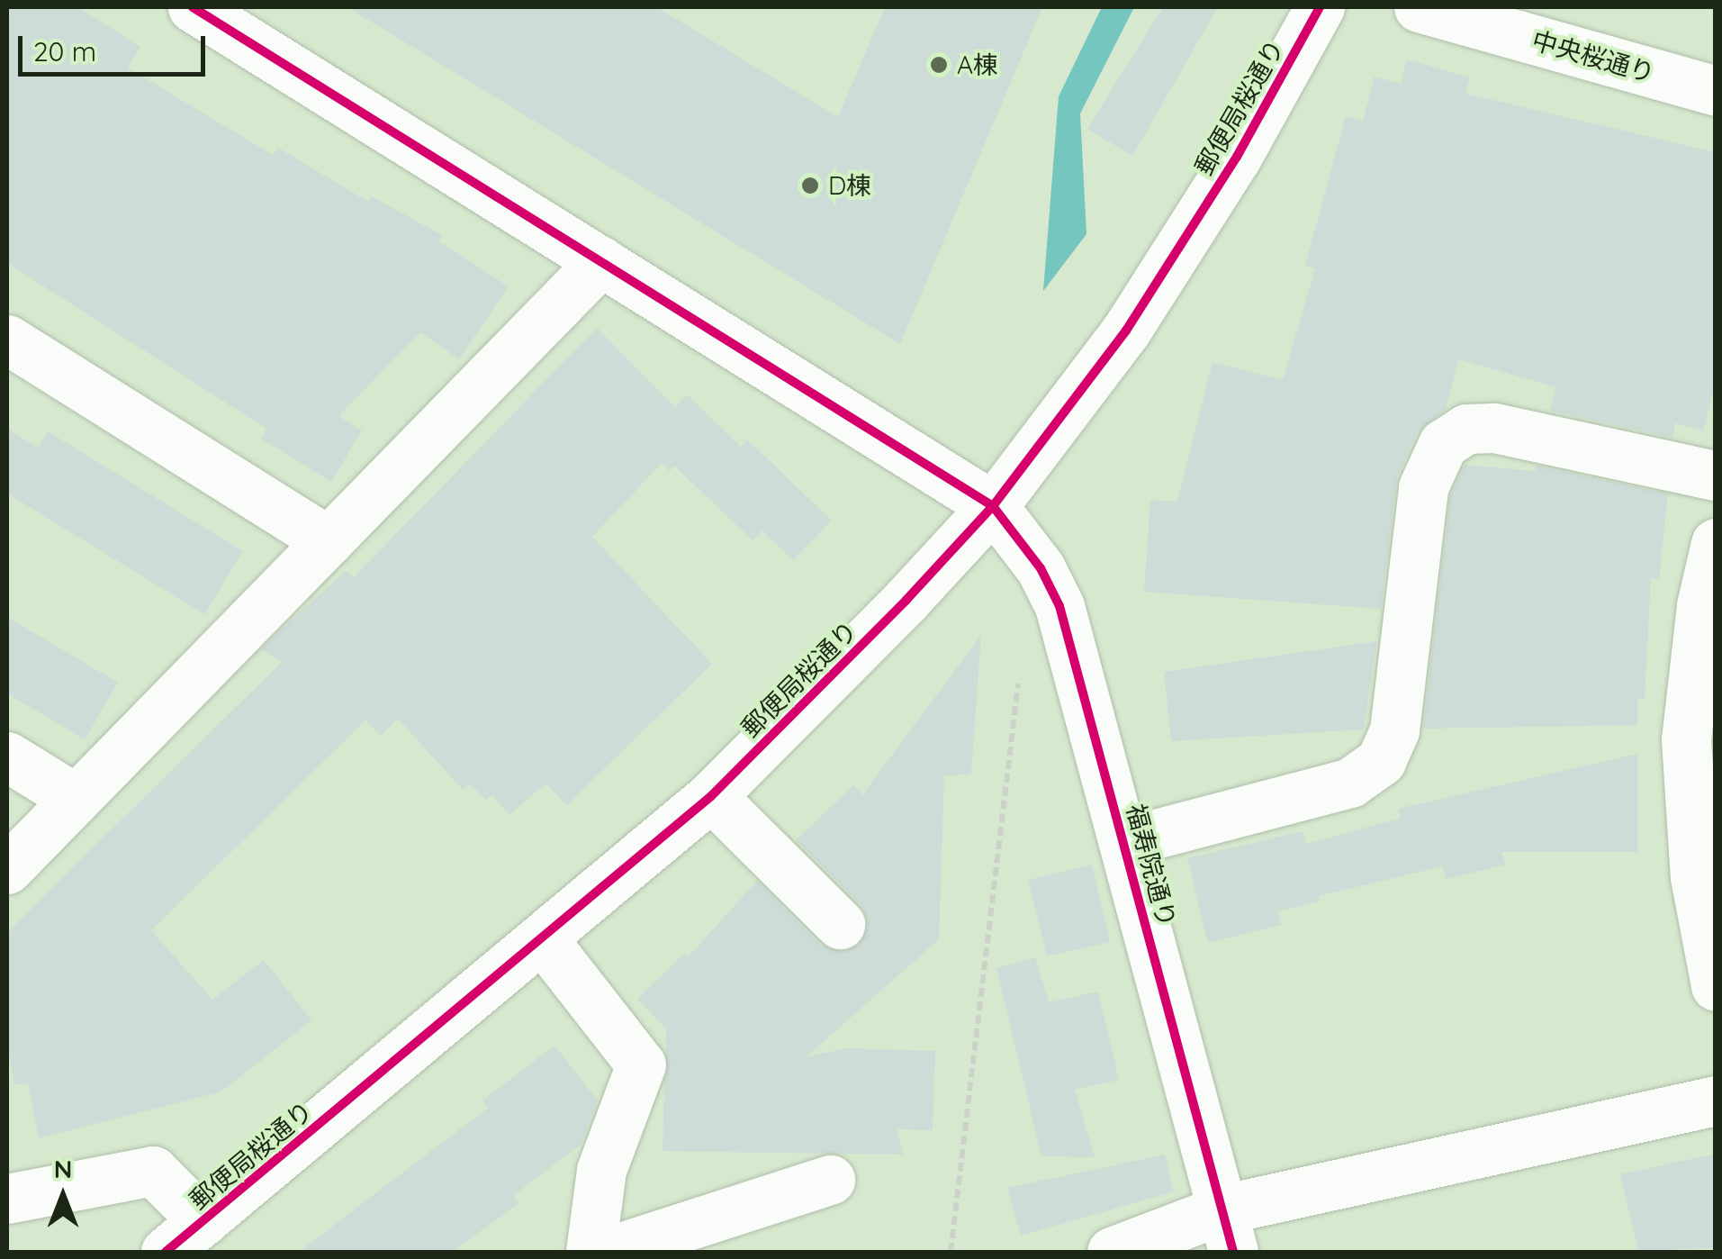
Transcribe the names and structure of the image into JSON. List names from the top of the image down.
{
  "streets": {
    "street": ["中央桜通り", "郵便局桜通り", "福寿院通り"]
  },
  "crossings": [
    ["郵便局桜通り", "福寿院通り"]
  ],
  "places": ["A棟", "D棟"],
  "scale_bar": "20 m",
  "north": "top"
}
